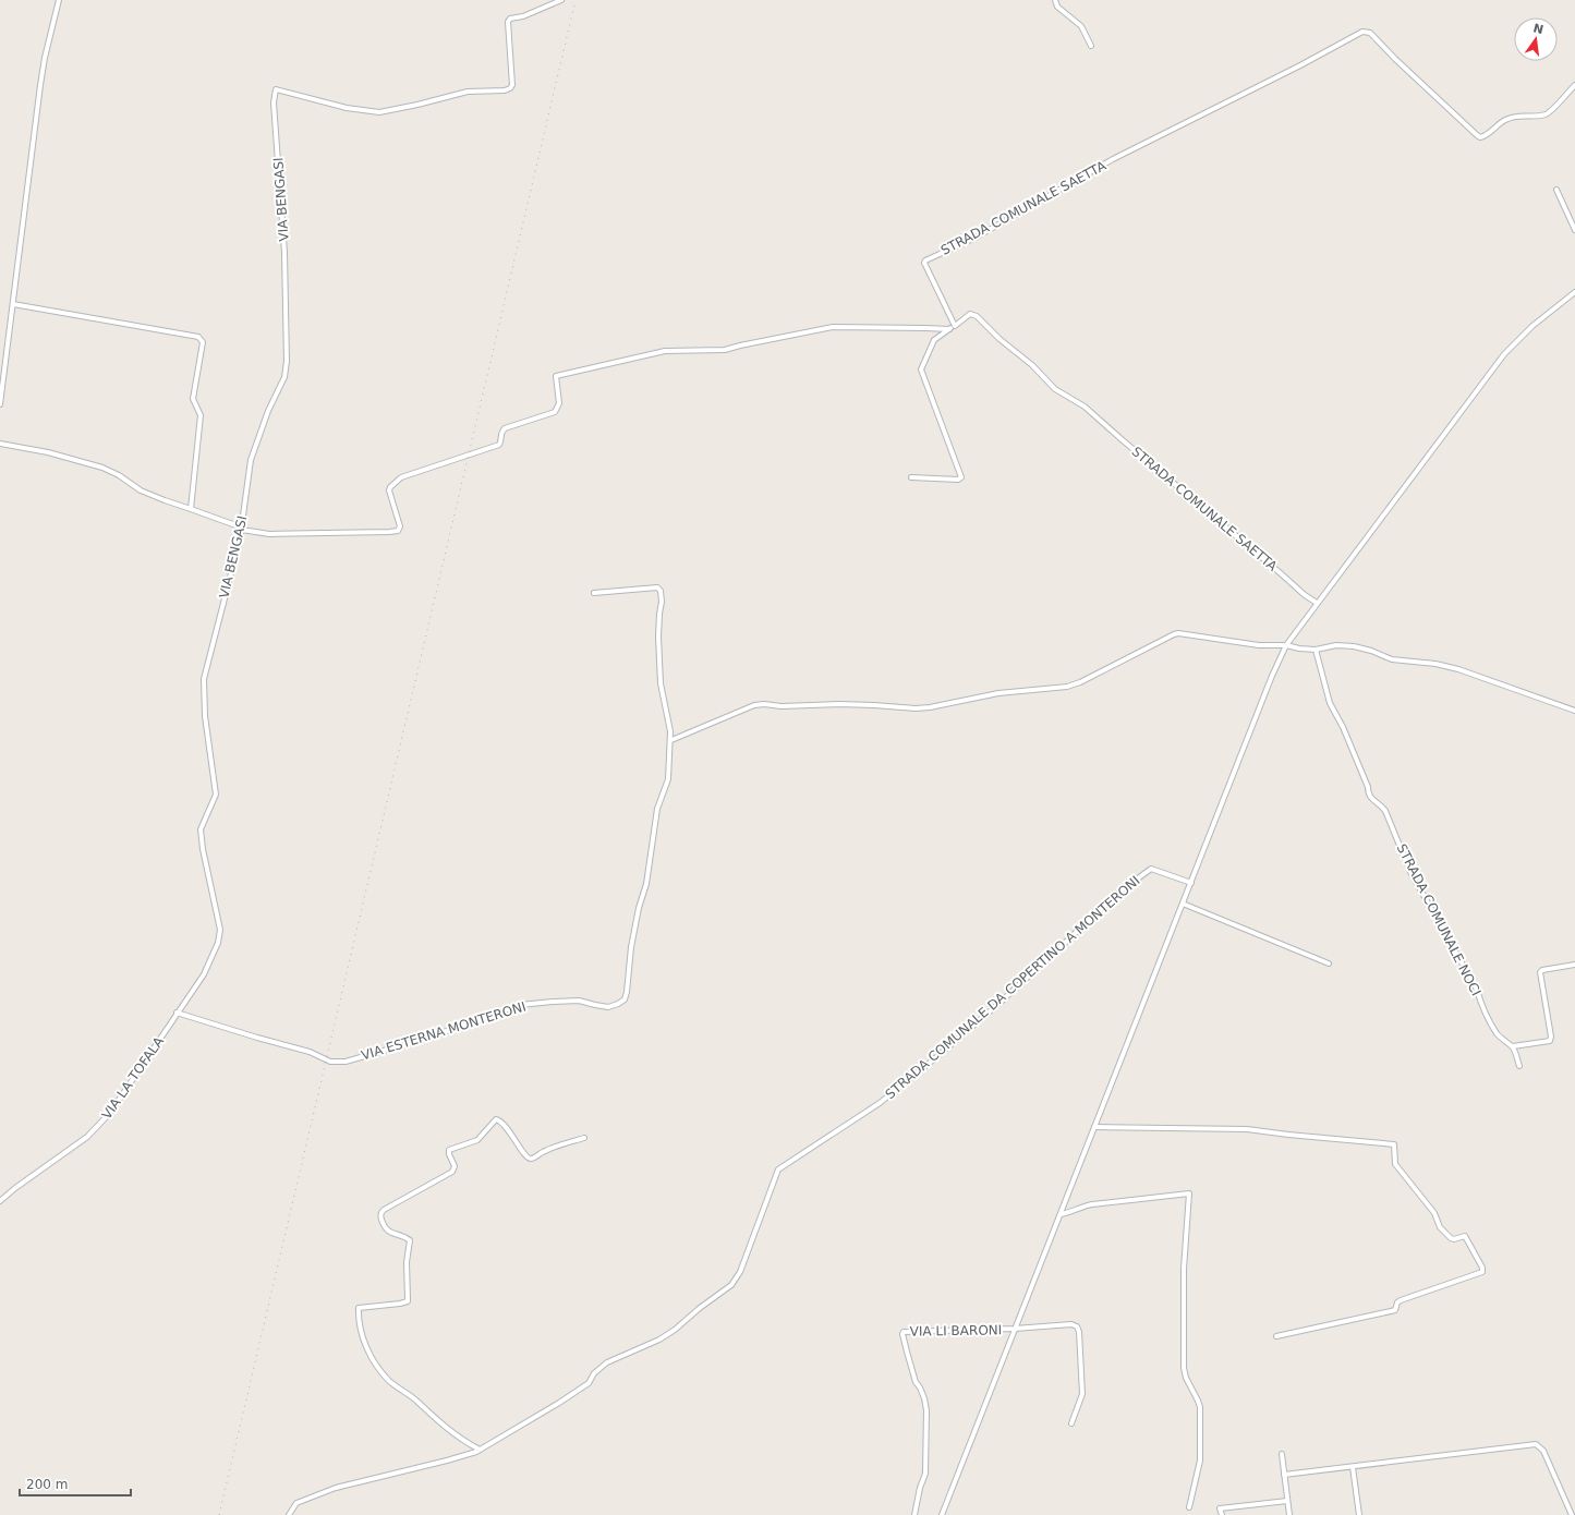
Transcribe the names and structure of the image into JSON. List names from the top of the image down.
{
  "streets": {
    "street": [
      "VIA BENGASI",
      "STRADA COMUNALE SAETTA",
      "STRADA COMUNALE NOCI",
      "STRADA COMUNALE DA COPERTINO A MONTERONI",
      "VIA ESTERNA MONTERONI",
      "VIA LA TOFALA",
      "VIA LI BARONI"
    ]
  },
  "crossings": [
    ["VIA BENGASI", "VIA ESTERNA MONTERONI"],
    ["VIA BENGASI", "VIA LA TOFALA"],
    ["VIA ESTERNA MONTERONI", "VIA LA TOFALA"]
  ],
  "scale_bar": "200 m",
  "north": "top"
}
